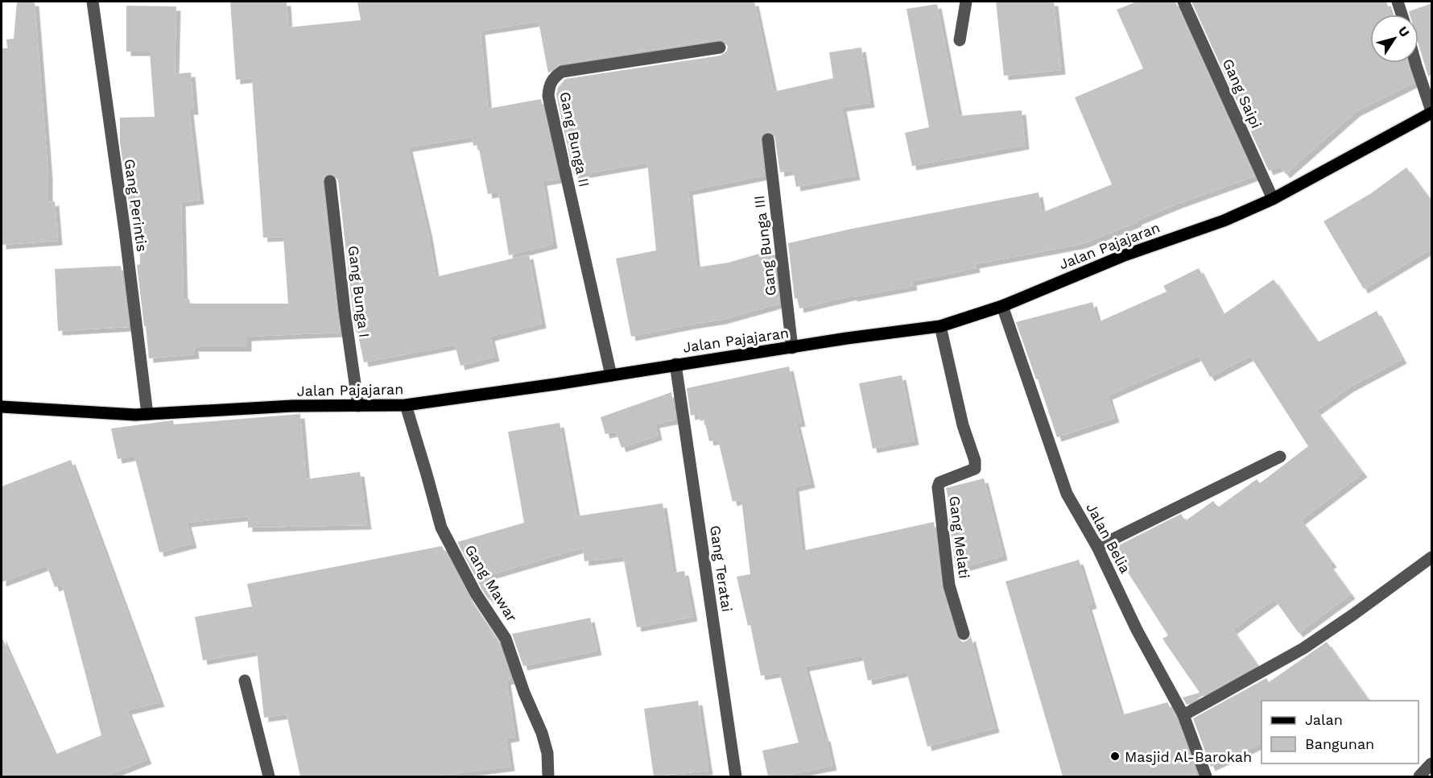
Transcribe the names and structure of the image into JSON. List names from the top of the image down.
{
  "streets": {
    "main road": ["Jalan Pajajaran"],
    "street": [
      "Gang Saipi",
      "Gang Bunga II",
      "Gang Perintis",
      "Gang Bunga III",
      "Gang Bunga I",
      "Gang Melati",
      "Jalan Belia",
      "Gang Teratai",
      "Gang Mawar"
    ]
  },
  "crossings": [
    ["Gang Saipi", "Jalan Pajajaran"],
    ["Gang Bunga II", "Jalan Pajajaran"],
    ["Gang Perintis", "Jalan Pajajaran"],
    ["Gang Bunga III", "Jalan Pajajaran"],
    ["Jalan Pajajaran", "Gang Bunga I"],
    ["Jalan Pajajaran", "Gang Melati"],
    ["Jalan Pajajaran", "Jalan Belia"],
    ["Jalan Pajajaran", "Gang Teratai"],
    ["Jalan Pajajaran", "Gang Mawar"]
  ],
  "places": ["Masjid Al-Barokah"],
  "legend": ["Jalan", "Bangunan"],
  "north": "top right"
}
